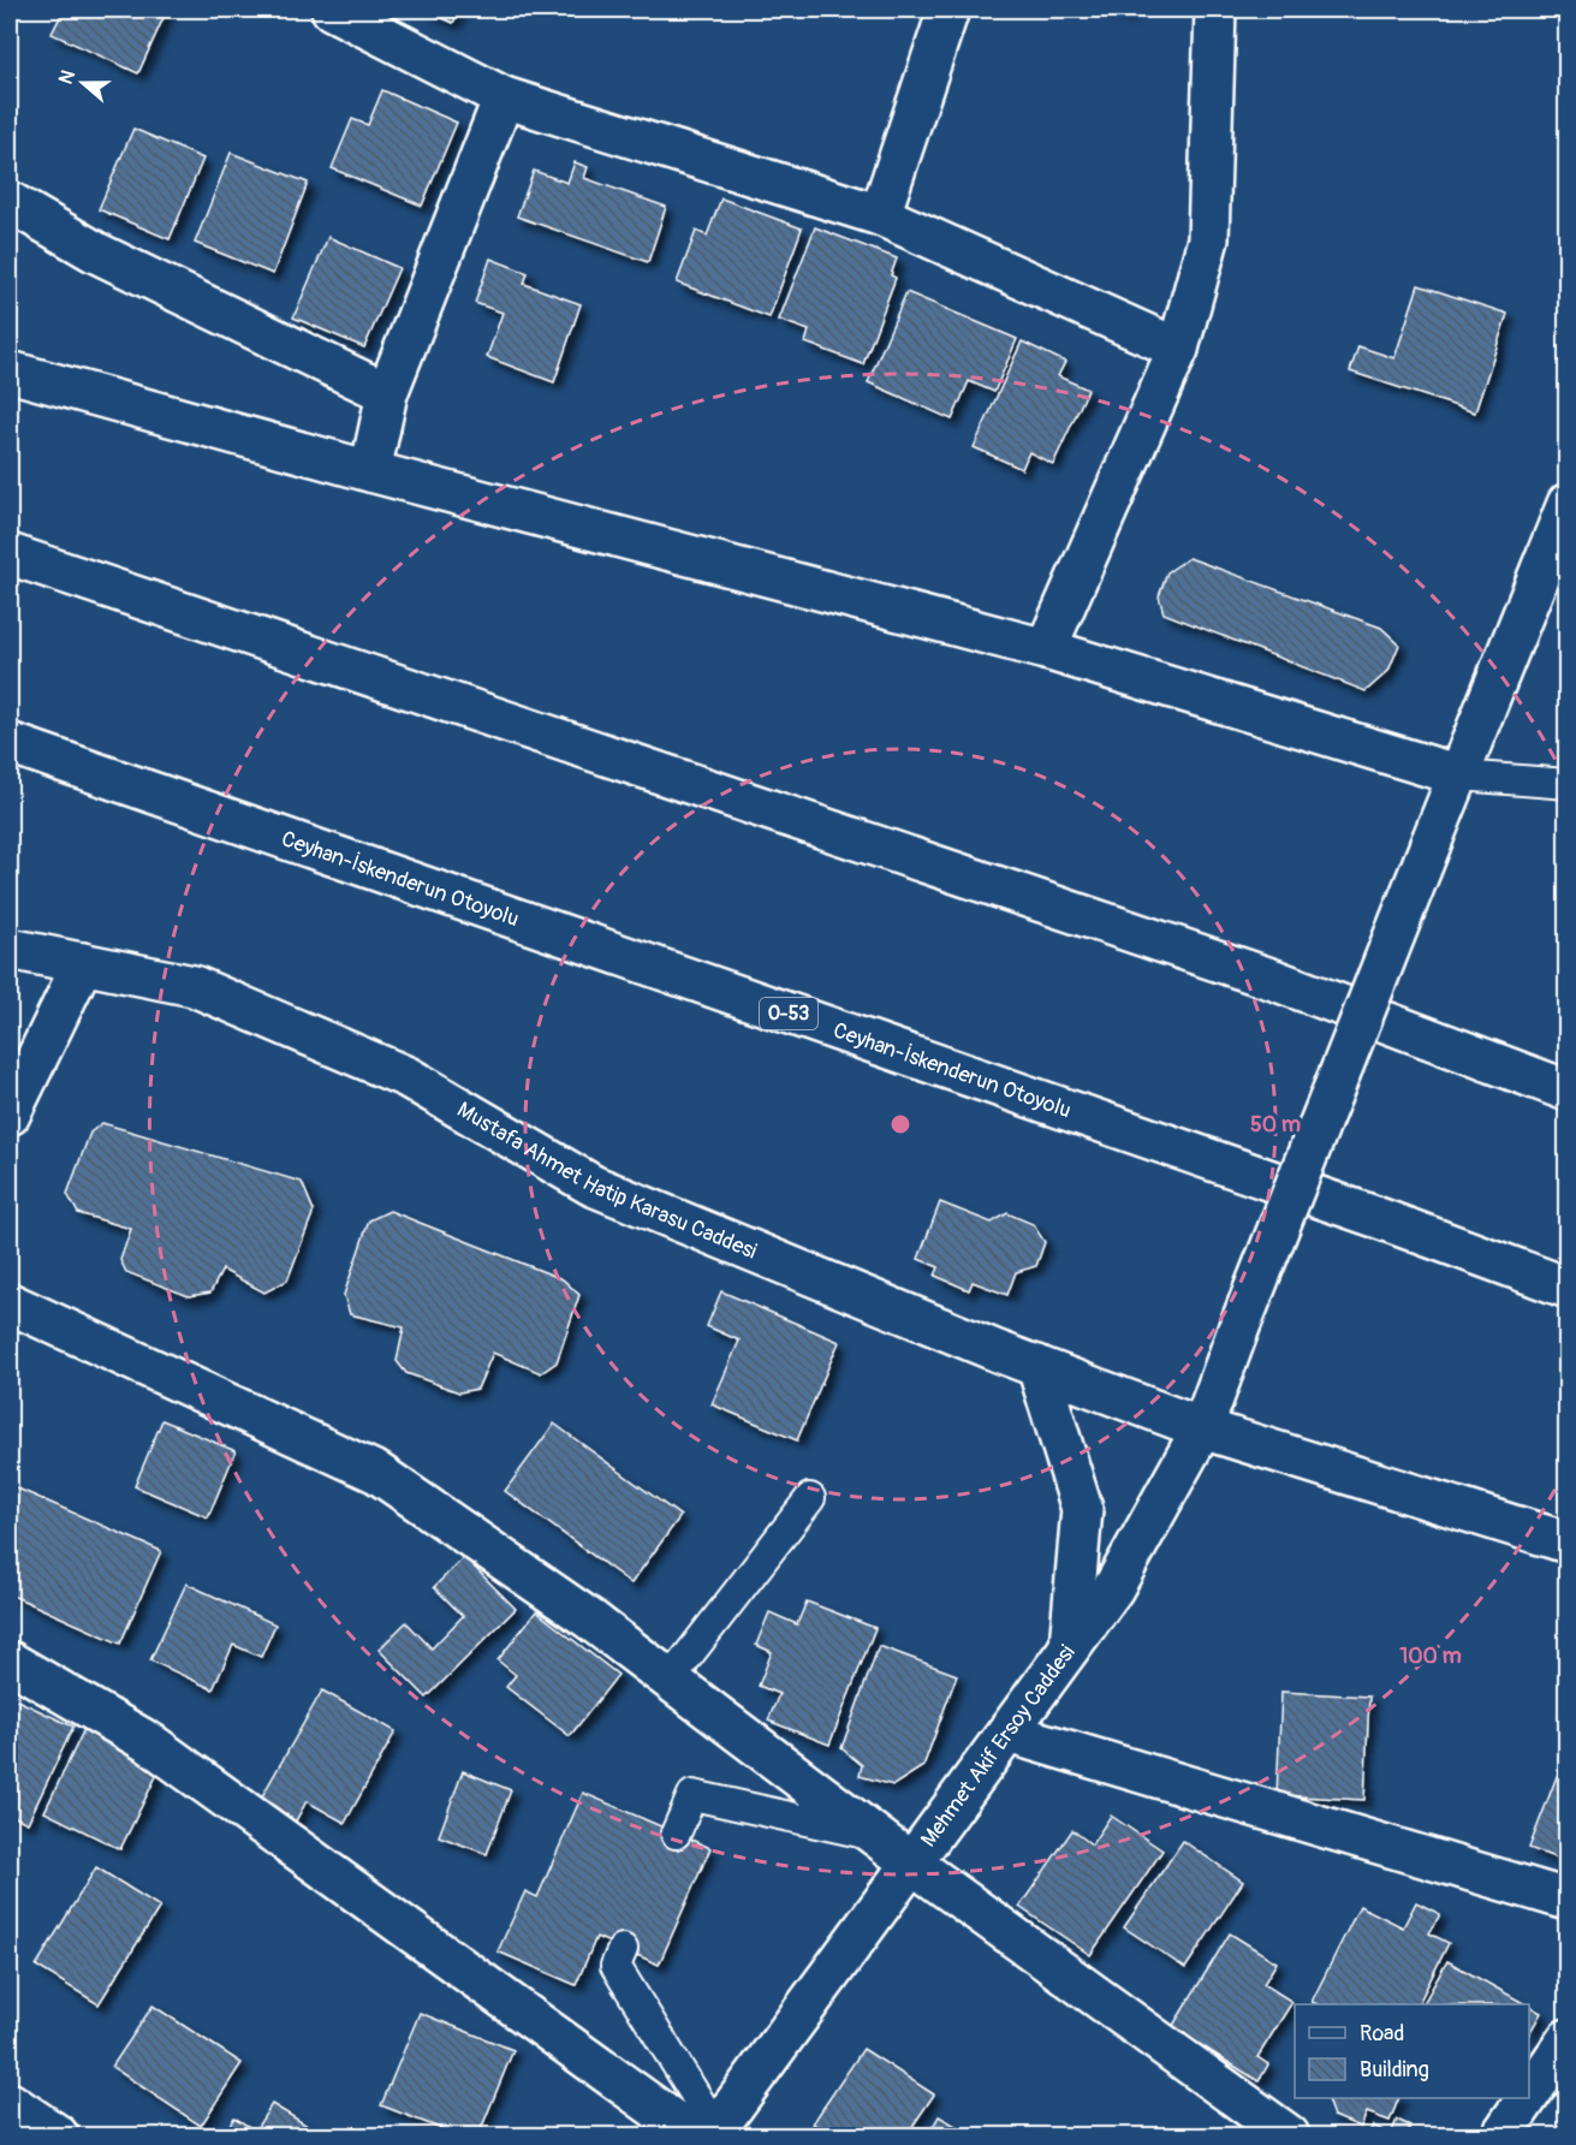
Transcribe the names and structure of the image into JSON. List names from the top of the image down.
{
  "streets": {
    "main road": [
      "Ceyhan-İskenderun Otoyolu",
      "O-53",
      "Mustafa Ahmet Hatip Karasu Caddesi",
      "Mehmet Akif Ersoy Caddesi"
    ]
  },
  "crossings": [
    ["Mustafa Ahmet Hatip Karasu Caddesi", "Mehmet Akif Ersoy Caddesi"]
  ],
  "legend": ["Road", "Building"],
  "north": "left",
  "rings": ["50 m", "100 m"]
}
